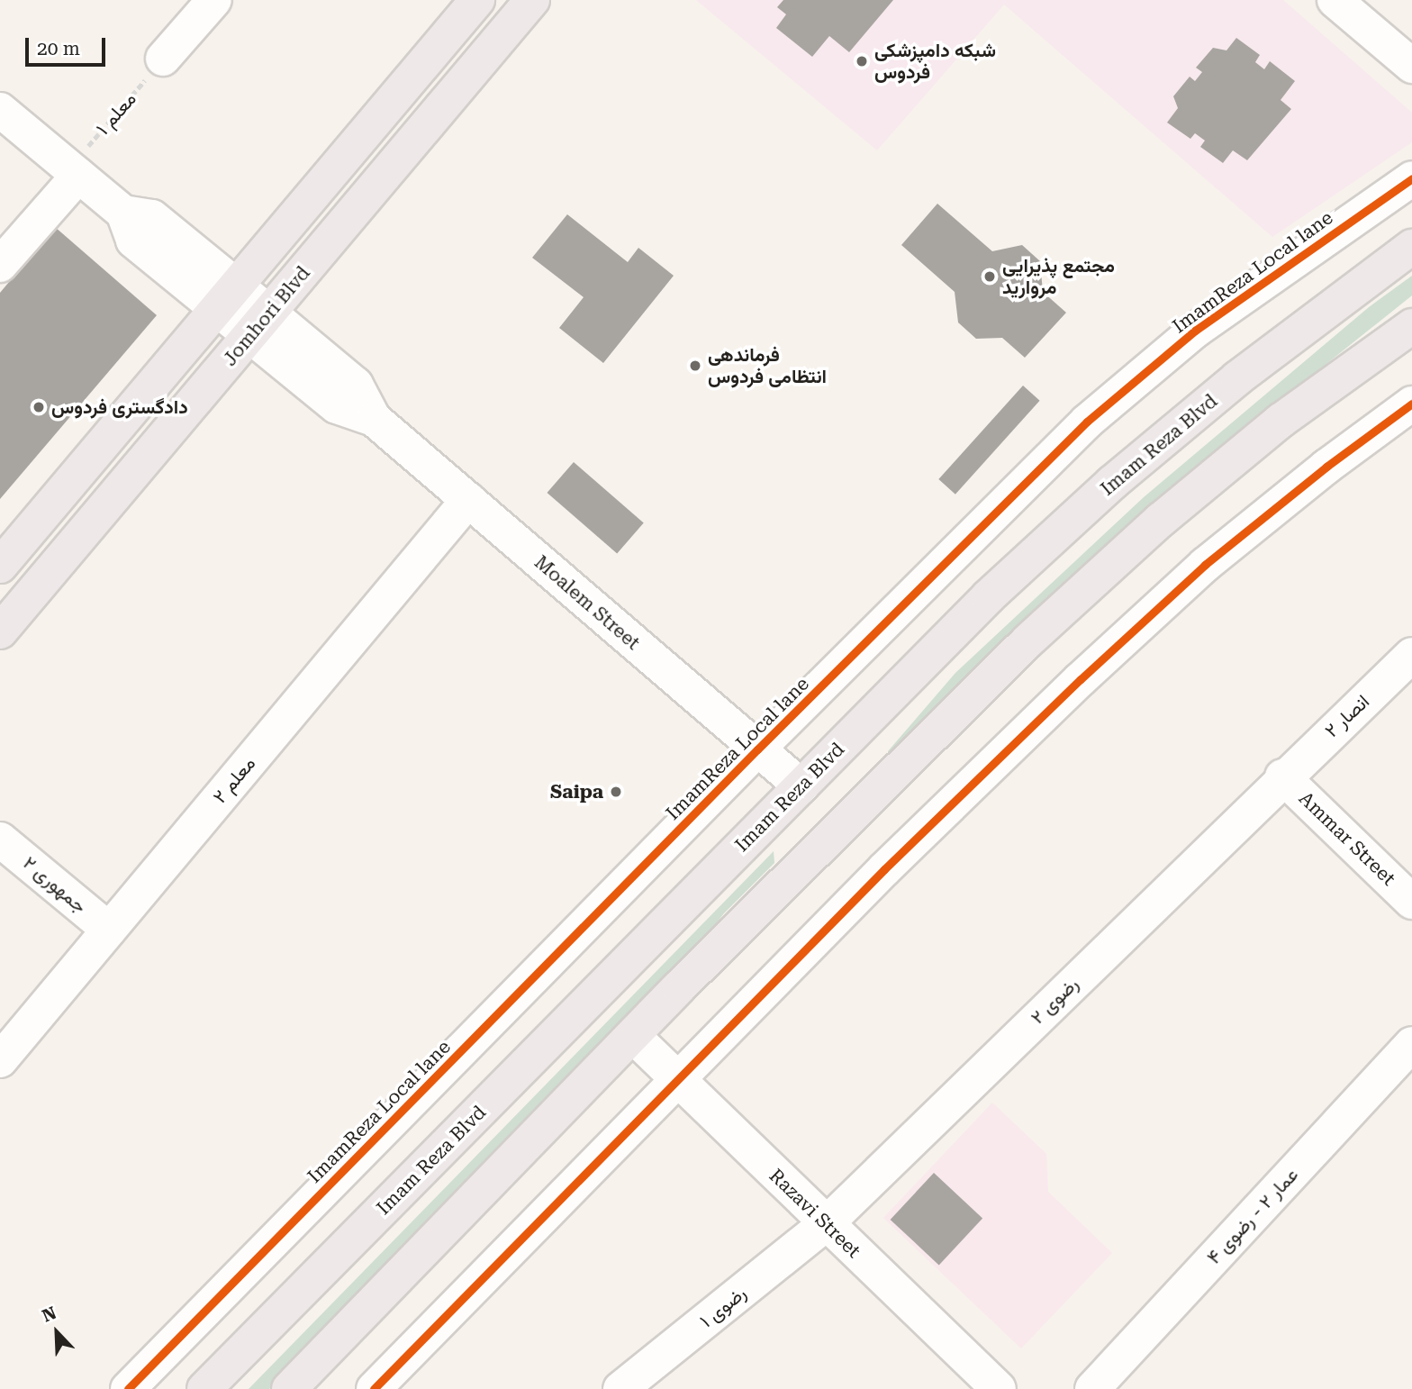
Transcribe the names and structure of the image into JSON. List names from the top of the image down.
{
  "streets": {
    "main road": ["Jomhori Blvd", "Imam Reza Blvd"],
    "street": [
      "ImamReza Local lane",
      "Moalem Street",
      "انصار ۲",
      "معلم ۲",
      "Ammar Street",
      "جمهوری ۲",
      "رضوی ۲",
      "Razavi Street",
      "عمار ۲ - رضوی ۴",
      "رضوی ۱"
    ],
    "path": ["معلم ۱"]
  },
  "crossings": [
    ["معلم ۱", "Moalem Street"],
    ["ImamReza Local lane", "Moalem Street"],
    ["Jomhori Blvd", "Moalem Street"],
    ["Imam Reza Blvd", "Moalem Street"],
    ["Moalem Street", "معلم ۲"],
    ["انصار ۲", "Ammar Street"],
    ["انصار ۲", "رضوی ۲"],
    ["معلم ۲", "جمهوری ۲"],
    ["Ammar Street", "رضوی ۲"],
    ["رضوی ۲", "Razavi Street"],
    ["رضوی ۲", "رضوی ۱"],
    ["Razavi Street", "رضوی ۱"]
  ],
  "places": [
    "شبکه دامپزشکی فردوس",
    "مجتمع پذیرایی مروارید",
    "فرماندهی انتظامی فردوس",
    "دادگستری فردوس",
    "Saipa"
  ],
  "scale_bar": "20 m",
  "north": "top left"
}
